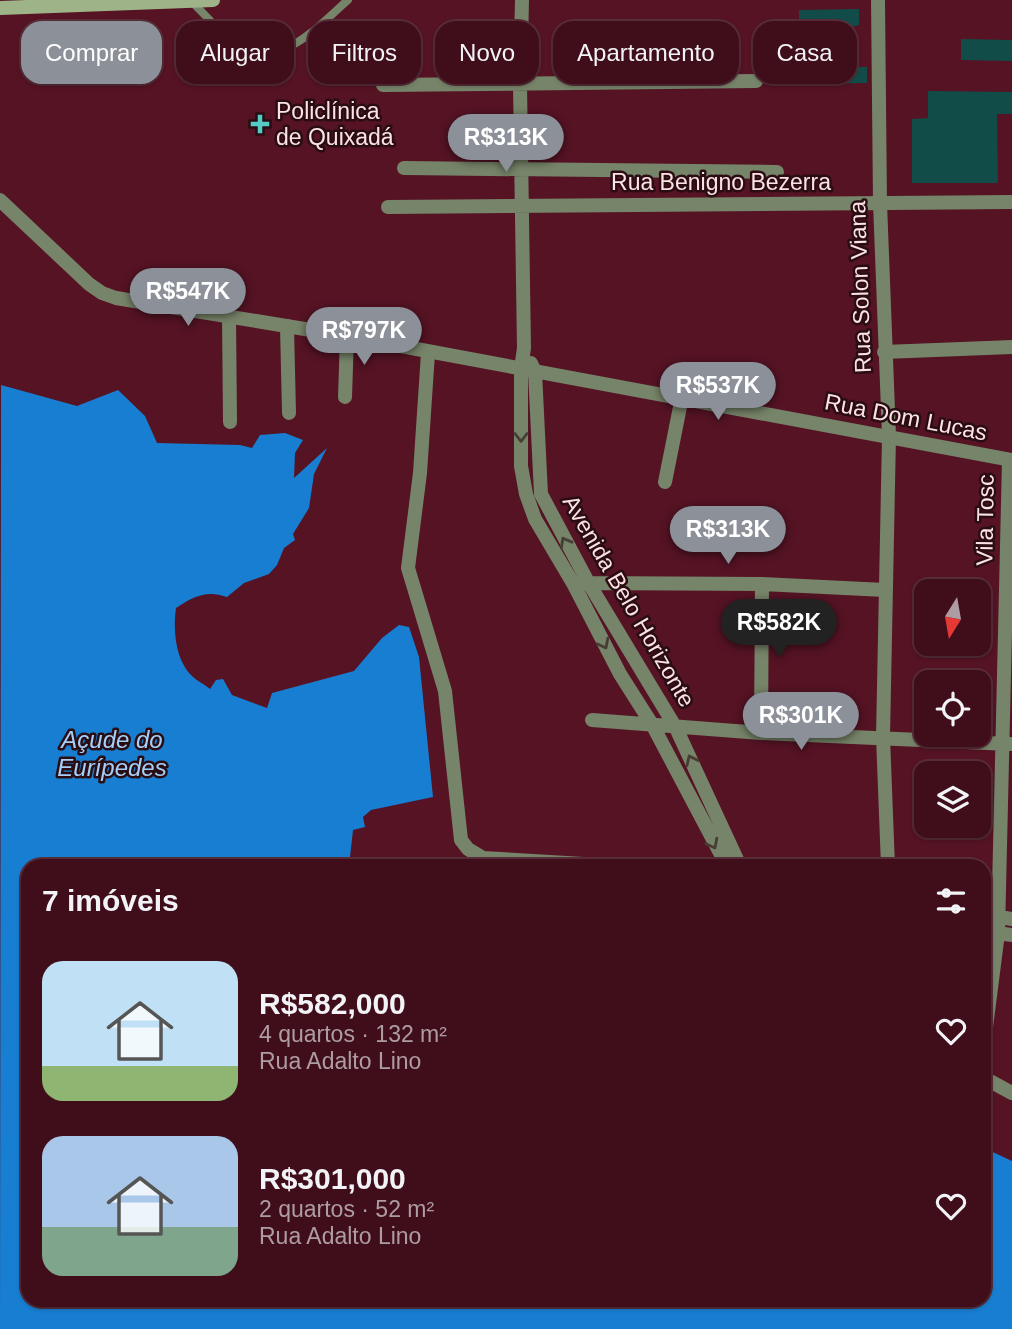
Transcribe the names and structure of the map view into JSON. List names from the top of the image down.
{
  "streets": {
    "street": [
      "Rua Benigno Bezerra",
      "Rua Solon Viana",
      "Rua Dom Lucas",
      "Vila Tosc",
      "Avenida Belo Horizonte"
    ]
  },
  "crossings": [
    ["Rua Benigno Bezerra", "Rua Solon Viana"],
    ["Rua Benigno Bezerra", "Avenida Belo Horizonte"],
    ["Rua Solon Viana", "Rua Dom Lucas"],
    ["Rua Dom Lucas", "Vila Tosc"],
    ["Rua Dom Lucas", "Avenida Belo Horizonte"]
  ],
  "water": ["Açude do Eurípedes"],
  "places": {
    "health": ["Policlínica de Quixadá"]
  },
  "north": "bottom",
  "page": {
    "chip": [
      "Comprar",
      "Alugar",
      "Filtros",
      "Novo",
      "Apartamento",
      "Casa"
    ],
    "price": [
      "R$313K",
      "R$547K",
      "R$797K",
      "R$537K",
      "R$313K",
      "R$582K",
      "R$301K"
    ],
    "heading": "7 imóveis",
    "list": [
      {
        "name": "R$582,000",
        "note": "4 quartos · 132 m² · Rua Adalto Lino"
      },
      {
        "name": "R$301,000",
        "note": "2 quartos · 52 m² · Rua Adalto Lino"
      }
    ]
  }
}
